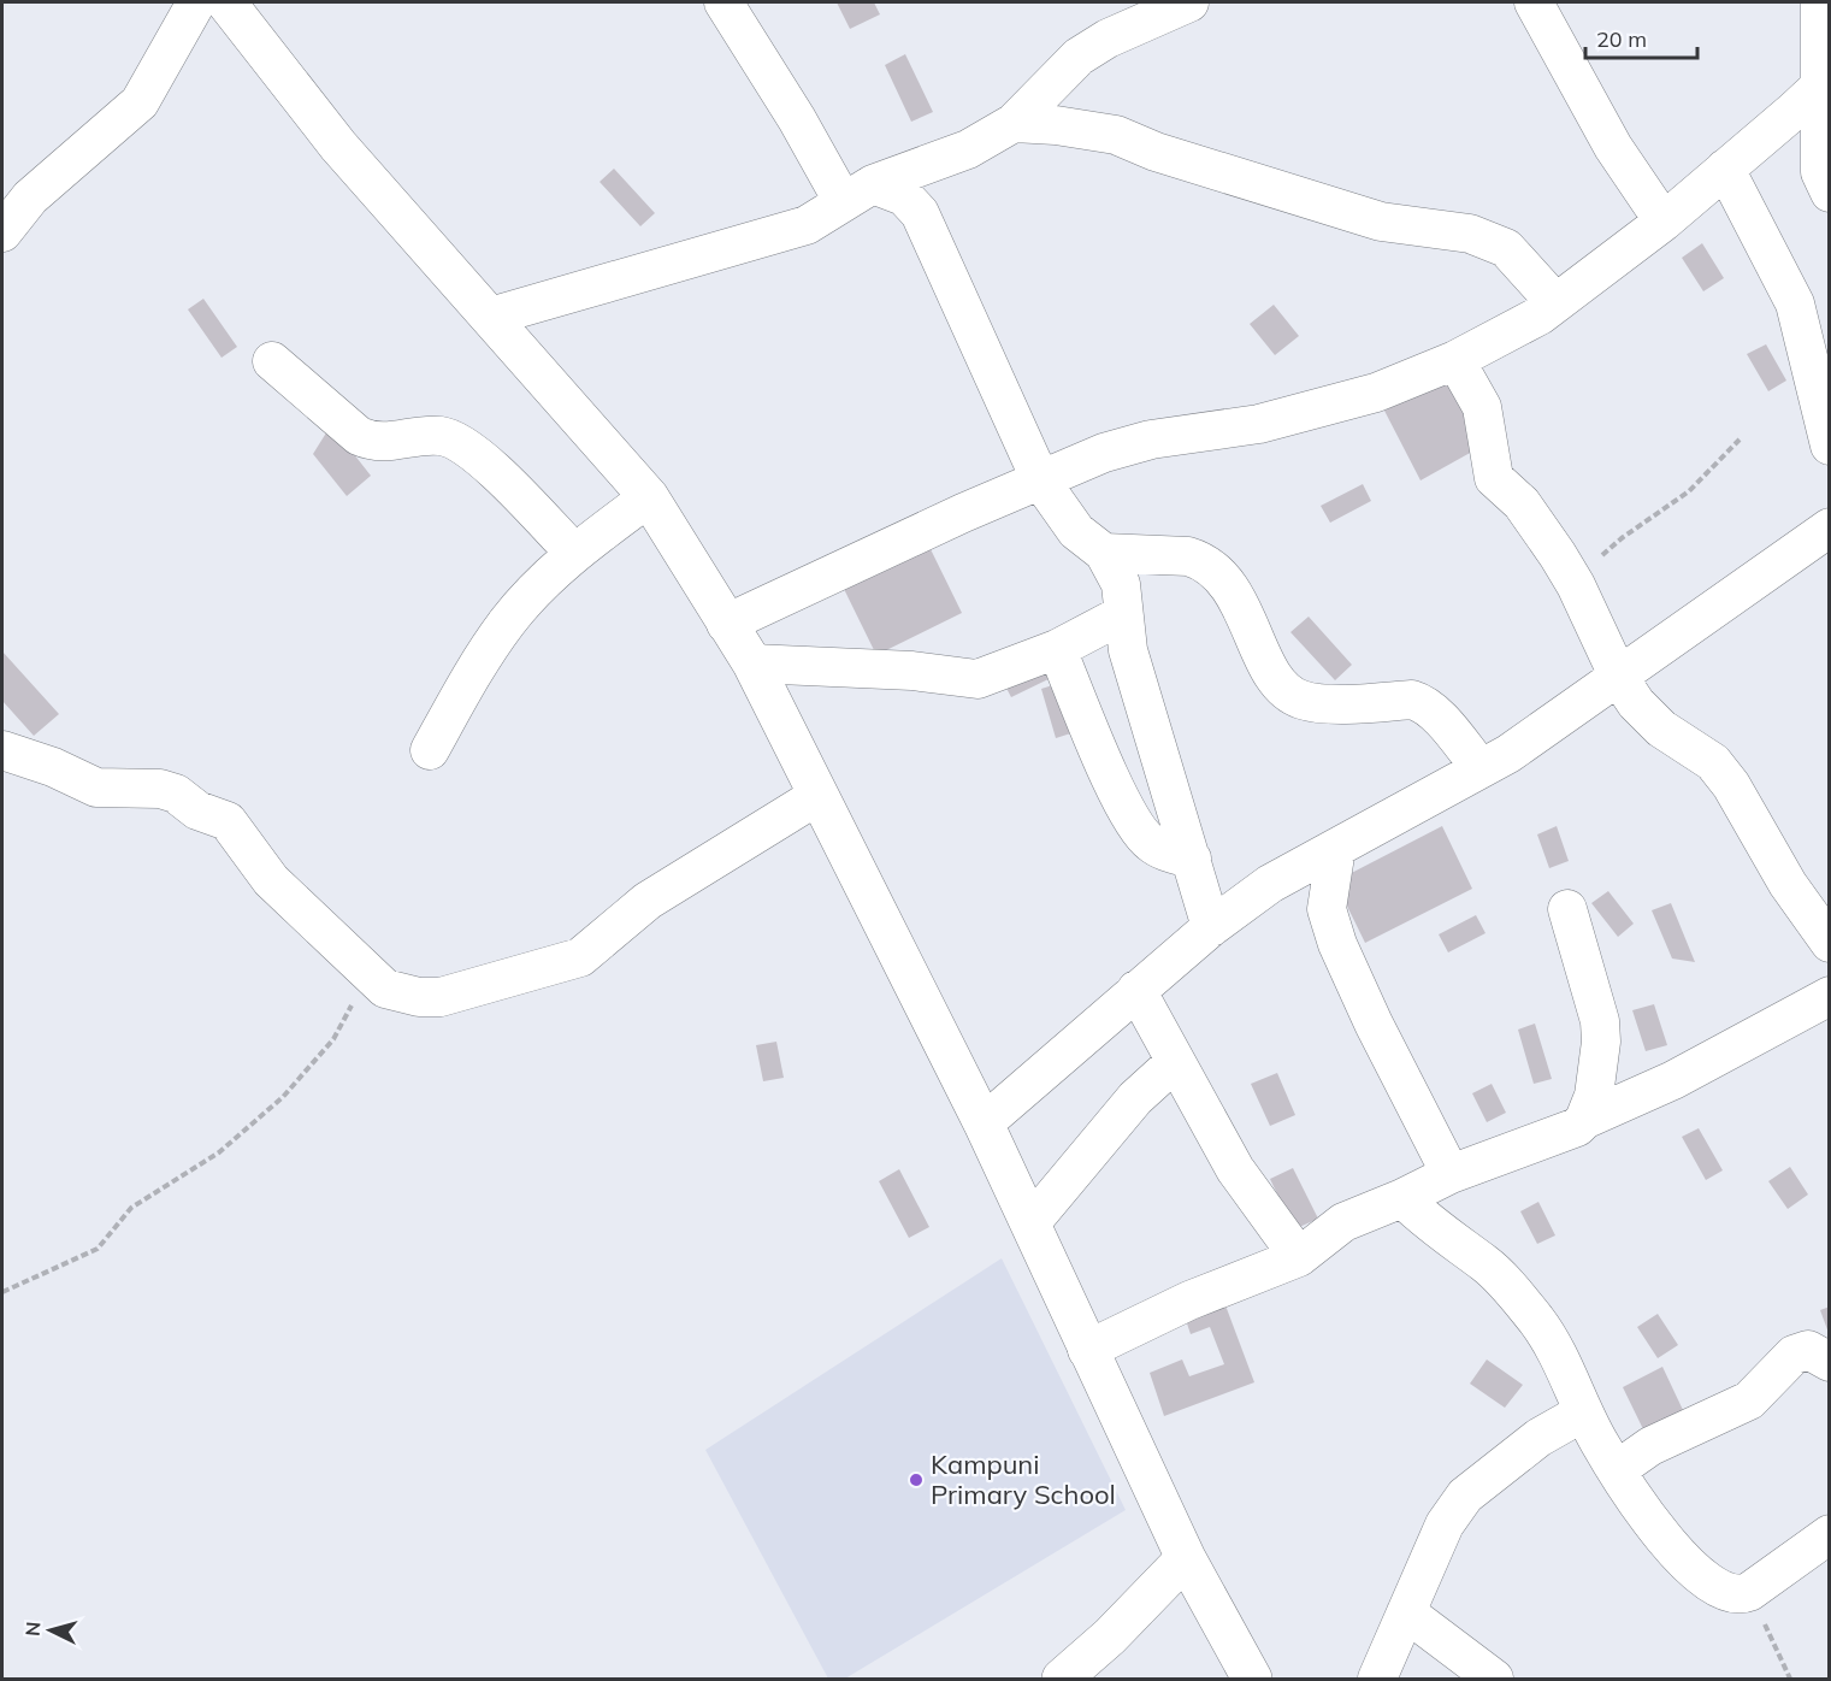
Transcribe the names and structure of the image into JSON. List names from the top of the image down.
{
  "places": ["Kampuni Primary School"],
  "scale_bar": "20 m",
  "north": "left"
}
